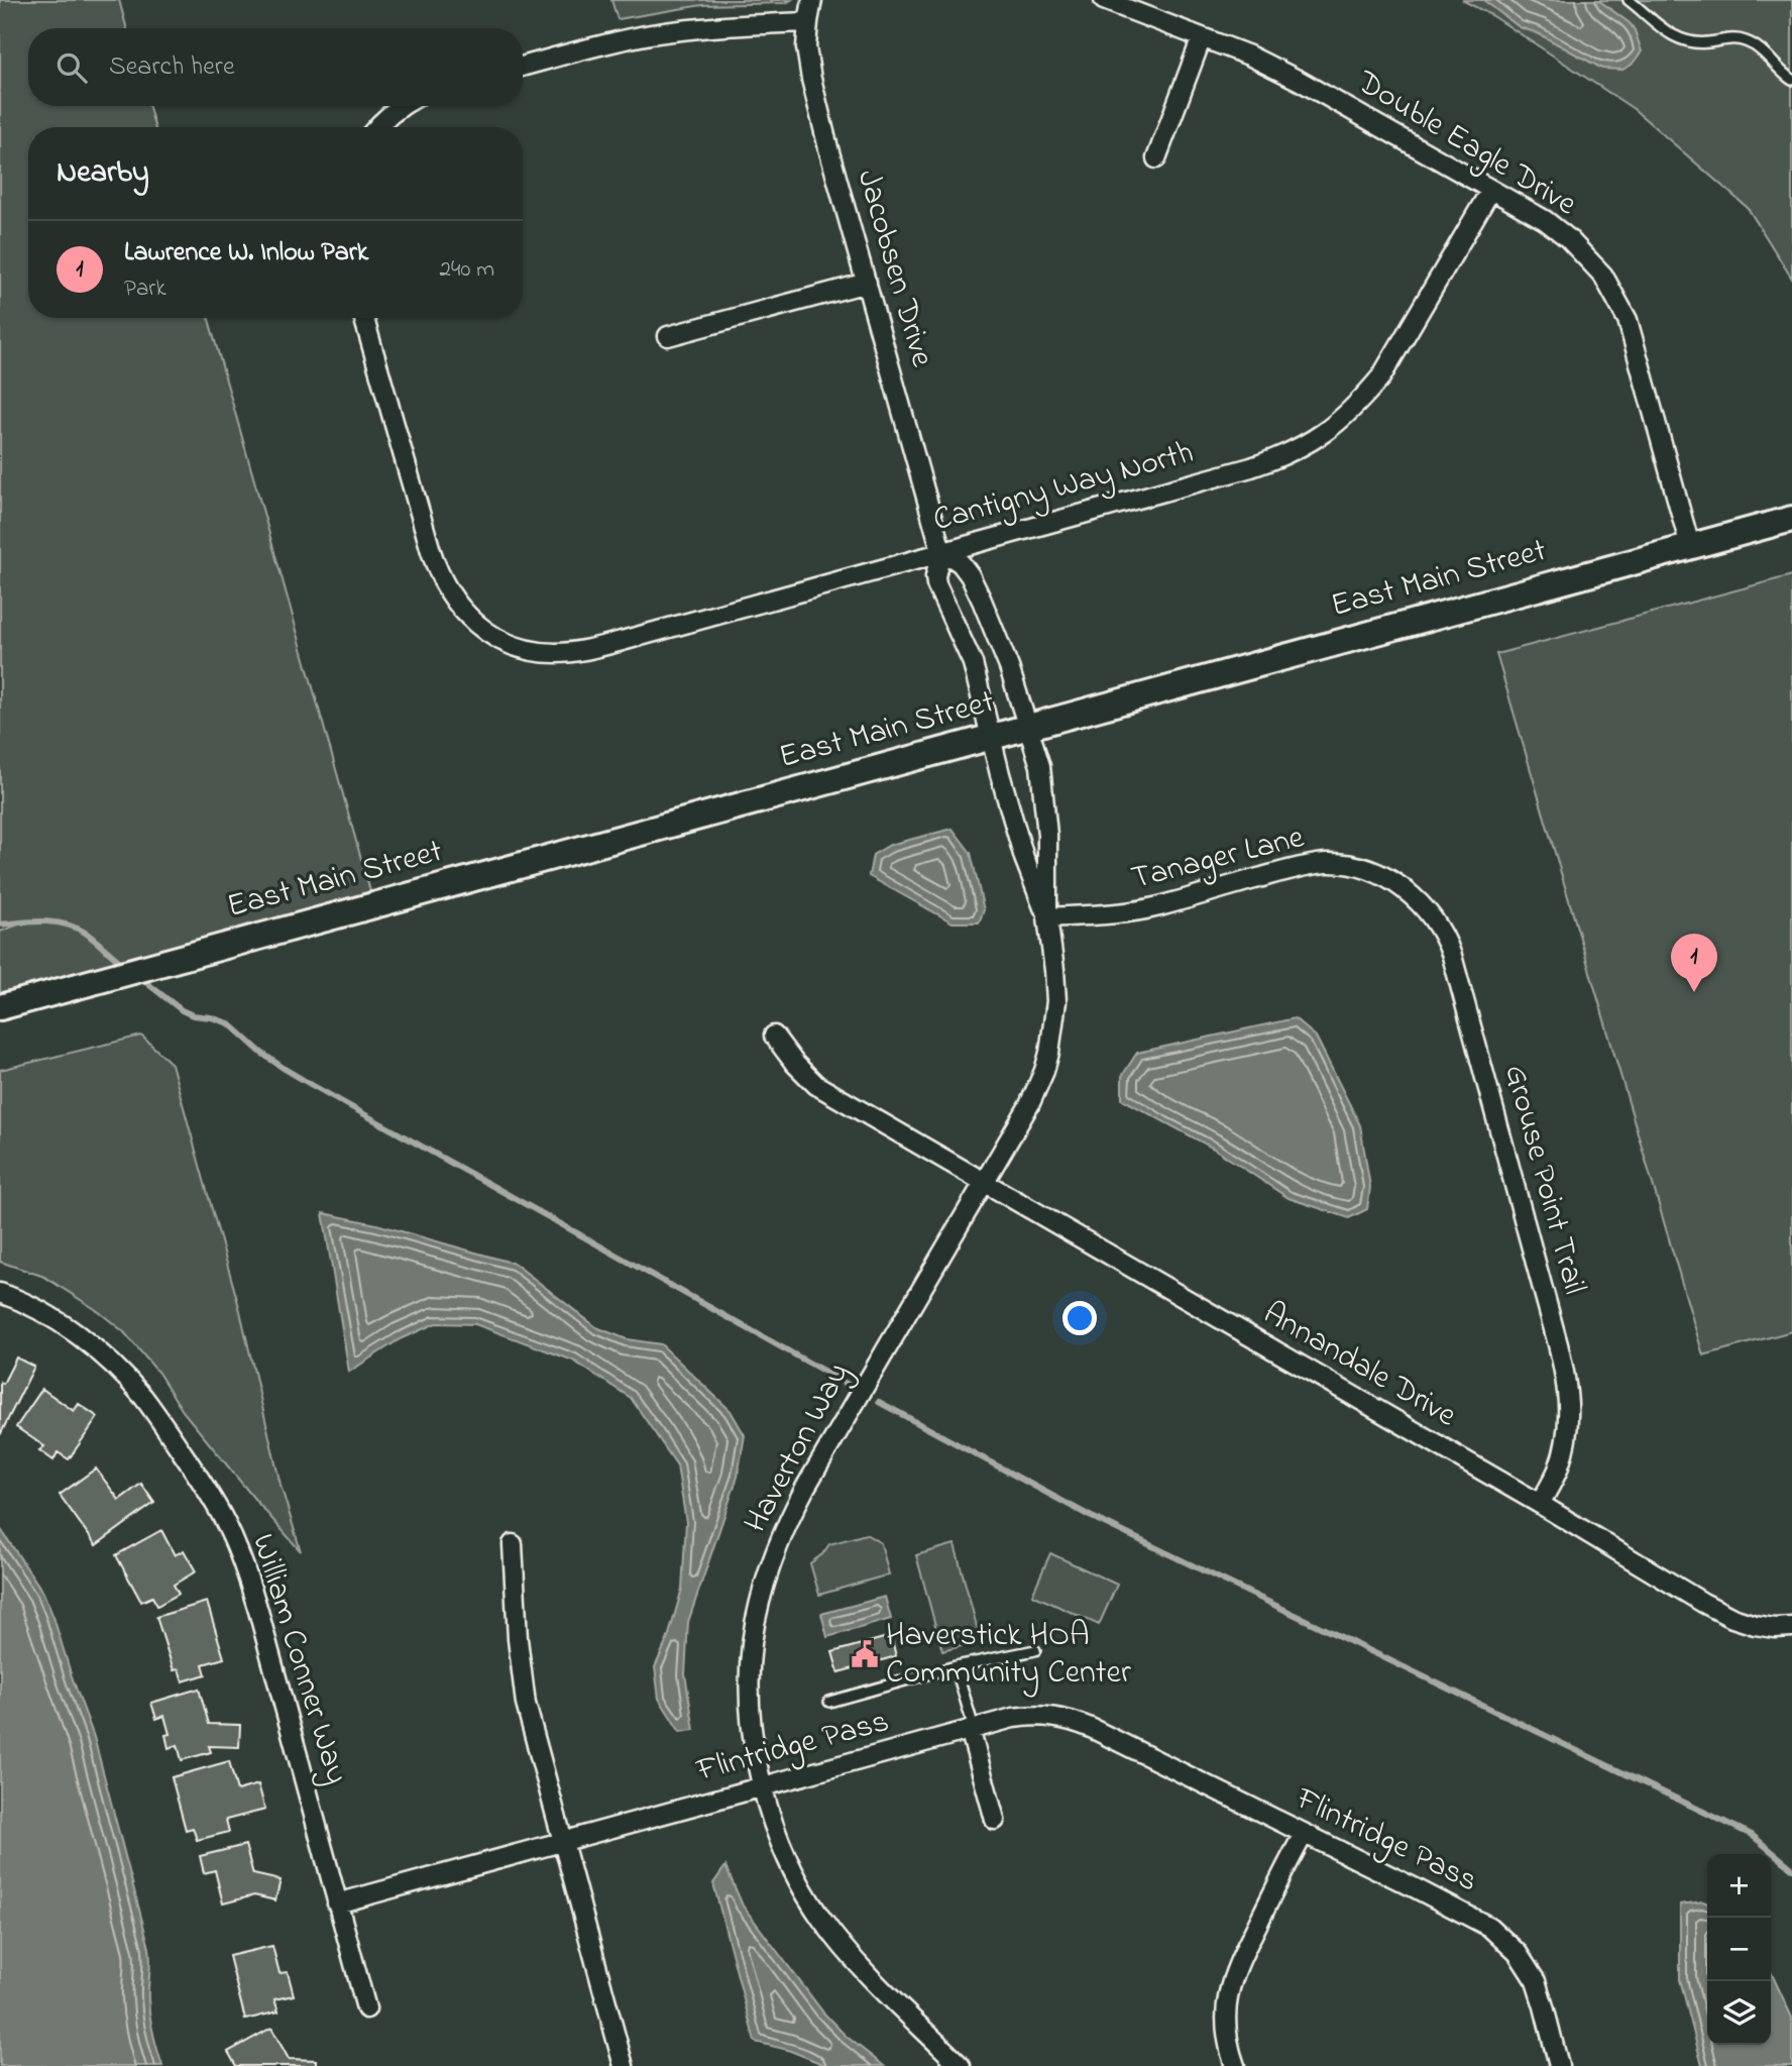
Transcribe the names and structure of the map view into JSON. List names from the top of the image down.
{
  "streets": {
    "main road": ["East Main Street"],
    "street": [
      "Double Eagle Drive",
      "Jacobsen Drive",
      "Cantigny Way North",
      "Tanager Lane",
      "Grouse Point Trail",
      "Annandale Drive",
      "Haverton Way",
      "William Conner Way",
      "Flintridge Pass"
    ]
  },
  "crossings": [
    ["Double Eagle Drive", "Cantigny Way North"],
    ["Double Eagle Drive", "East Main Street"],
    ["Jacobsen Drive", "Cantigny Way North"],
    ["Jacobsen Drive", "East Main Street"],
    ["Jacobsen Drive", "Haverton Way"],
    ["East Main Street", "Haverton Way"],
    ["Tanager Lane", "Grouse Point Trail"],
    ["Tanager Lane", "Haverton Way"],
    ["Grouse Point Trail", "Annandale Drive"],
    ["Annandale Drive", "Haverton Way"],
    ["Haverton Way", "Flintridge Pass"],
    ["William Conner Way", "Flintridge Pass"]
  ],
  "places": {
    "public building": ["Haverstick HOA Community Center"]
  },
  "page": {
    "search": "Search here",
    "heading": "Nearby",
    "list": [
      {
        "mark": "1",
        "name": "Lawrence W. Inlow Park",
        "note": "Park",
        "value": "240 m"
      }
    ],
    "pins": "1",
    "map_buttons": ["+", "−"]
  }
}
